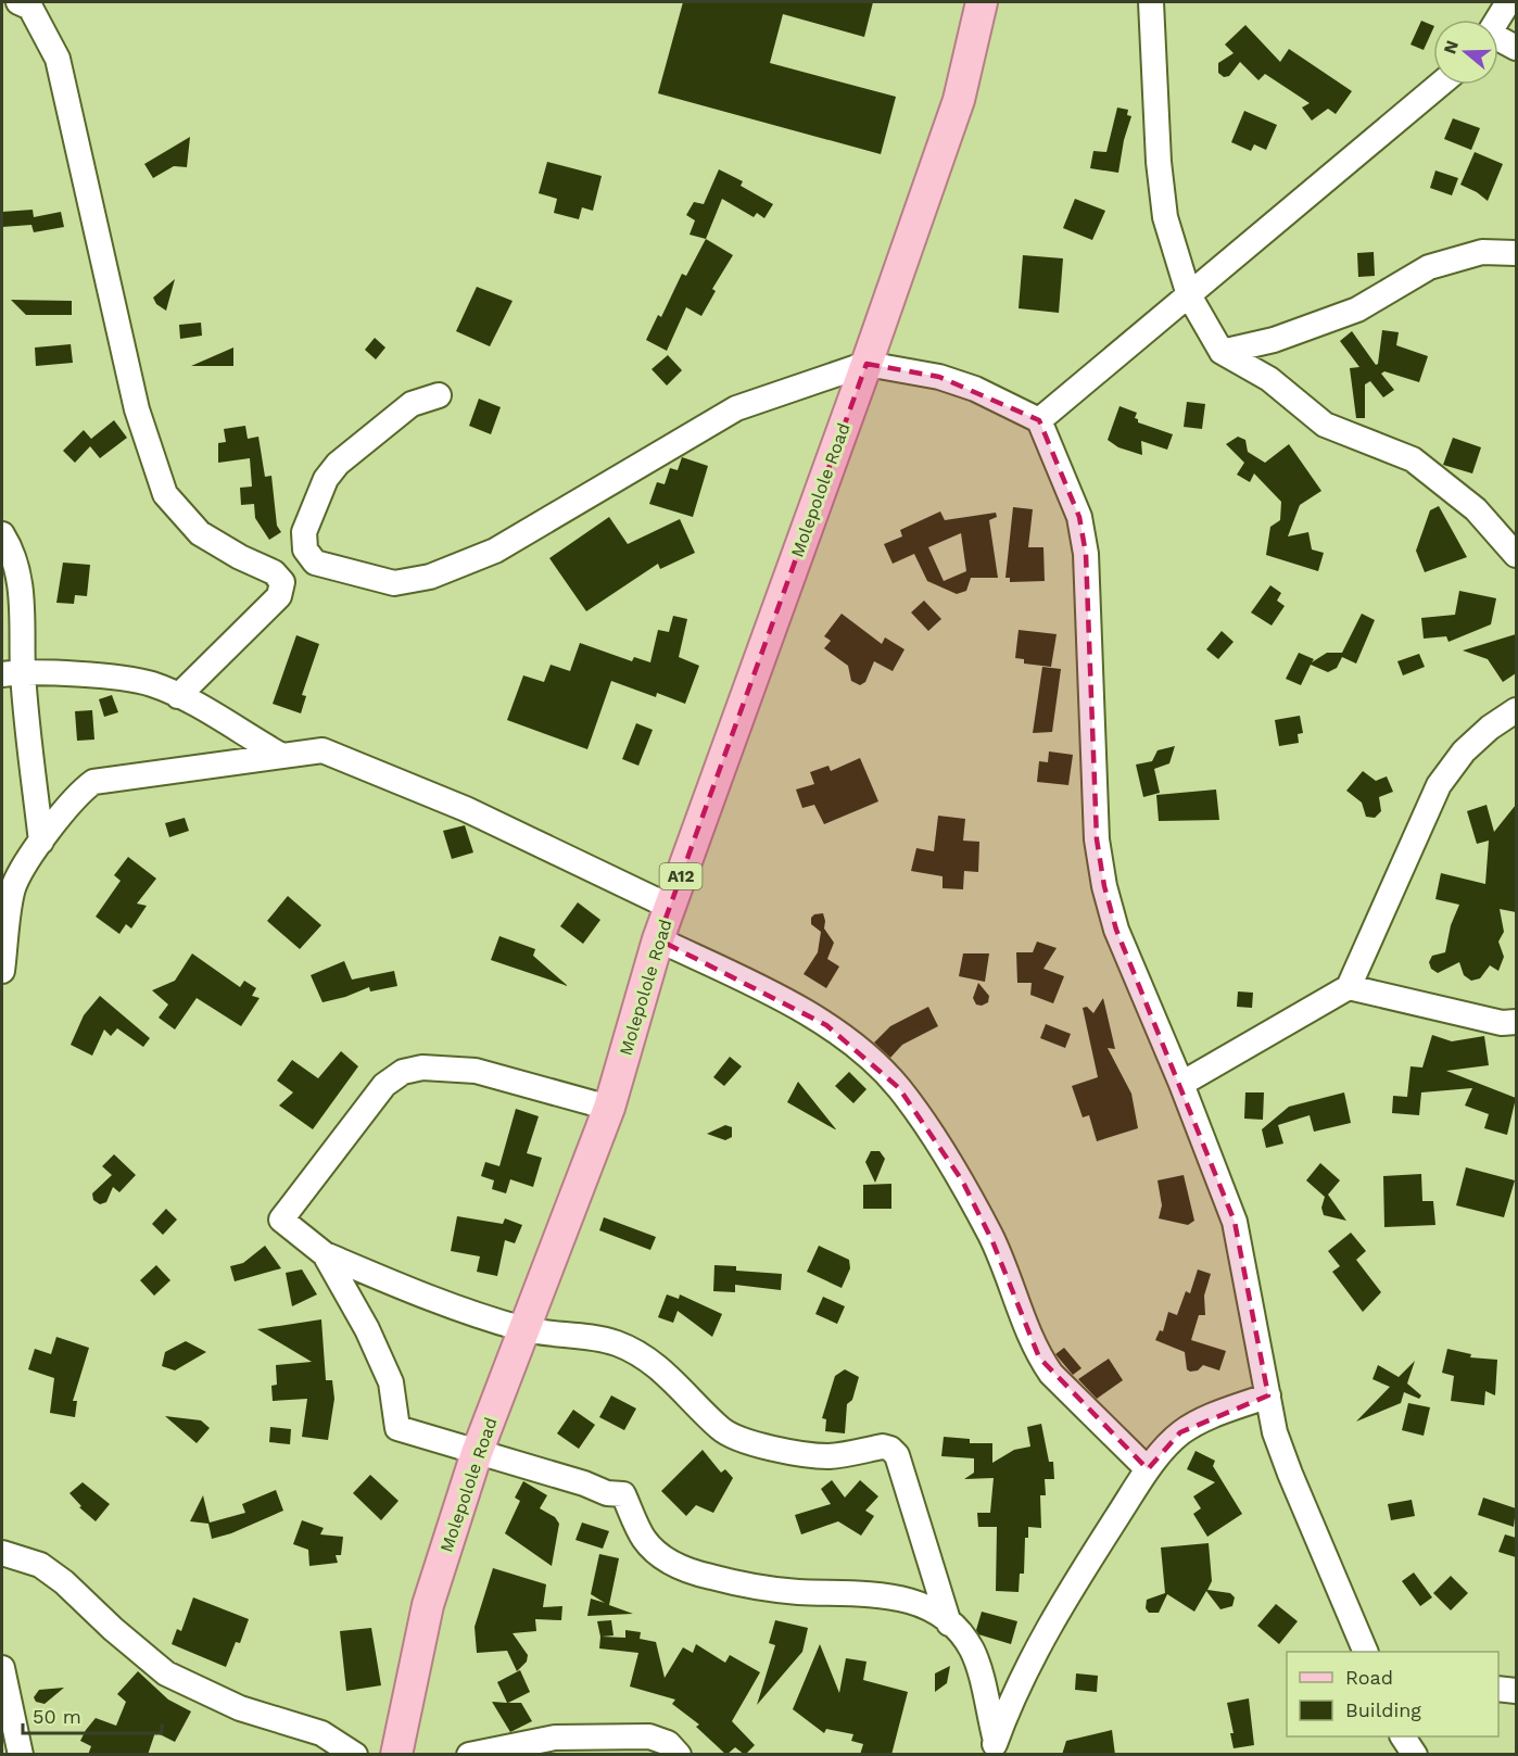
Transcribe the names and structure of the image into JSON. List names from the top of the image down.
{
  "streets": {
    "main road": ["Molepolole Road", "A12"]
  },
  "legend": ["Road", "Building"],
  "scale_bar": "50 m",
  "north": "left"
}
